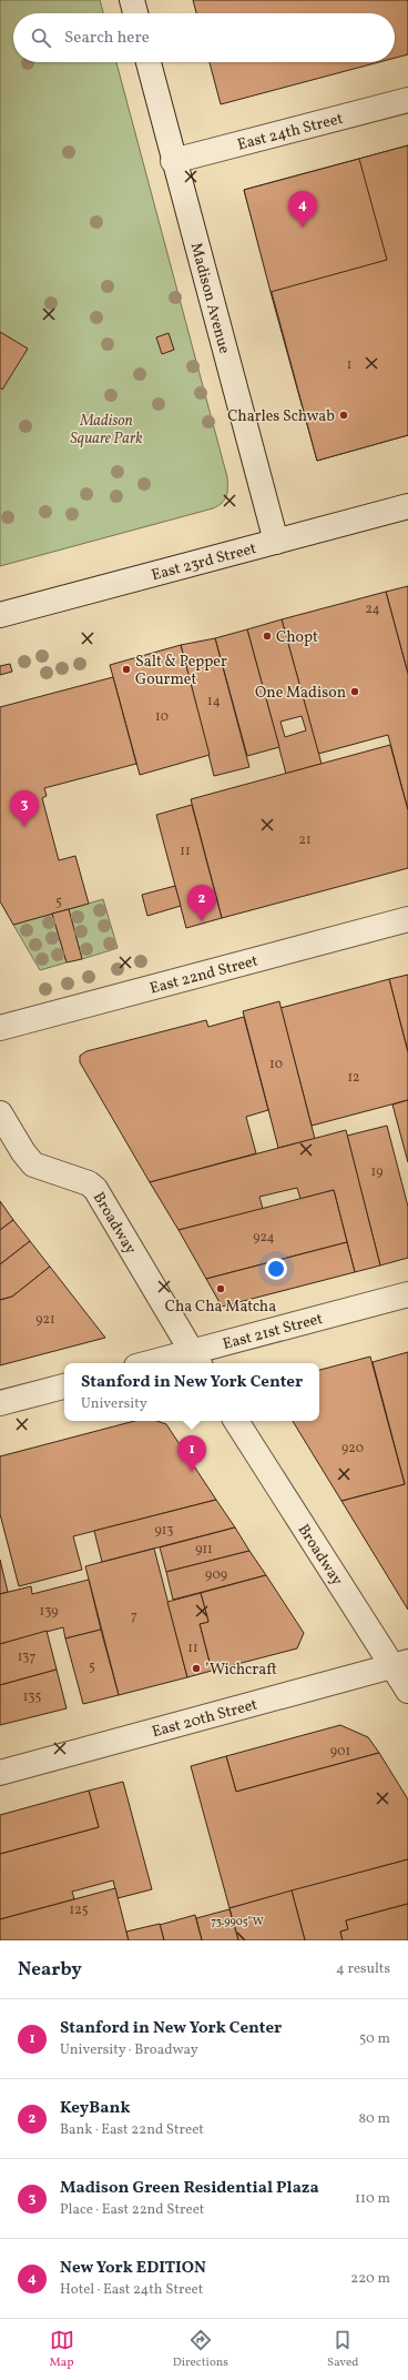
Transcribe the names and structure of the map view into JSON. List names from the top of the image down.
{
  "streets": {
    "street": [
      "East 24th Street",
      "Madison Avenue",
      "East 23rd Street",
      "East 22nd Street",
      "Broadway",
      "East 21st Street",
      "East 20th Street"
    ]
  },
  "crossings": [
    ["East 24th Street", "Madison Avenue"],
    ["Madison Avenue", "East 23rd Street"],
    ["Broadway", "East 21st Street"],
    ["Broadway", "East 20th Street"]
  ],
  "parks": ["Madison Square Park"],
  "places": [
    "Charles Schwab",
    "Chopt",
    "Salt & Pepper Gourmet",
    "One Madison",
    "Cha Cha Matcha",
    "’Wichcraft"
  ],
  "house_numbers": [
    "1",
    "24",
    "14",
    "10",
    "21",
    "11",
    "5",
    "10",
    "12",
    "19",
    "924",
    "921",
    "920",
    "913",
    "911",
    "909",
    "139",
    "7",
    "11",
    "137",
    "5",
    "135",
    "901",
    "125"
  ],
  "page": {
    "search": "Search here",
    "pins": [
      "4",
      "3",
      "2",
      "1"
    ],
    "popup": ["Stanford in New York Center", "University"],
    "heading": ["Nearby", "4 results"],
    "list": [
      {
        "mark": "1",
        "name": "Stanford in New York Center",
        "note": "University · Broadway",
        "value": "50 m"
      },
      {
        "mark": "2",
        "name": "KeyBank",
        "note": "Bank · East 22nd Street",
        "value": "80 m"
      },
      {
        "mark": "3",
        "name": "Madison Green Residential Plaza",
        "note": "Place · East 22nd Street",
        "value": "110 m"
      },
      {
        "mark": "4",
        "name": "New York EDITION",
        "note": "Hotel · East 24th Street",
        "value": "220 m"
      }
    ],
    "nav": ["Map", "Directions", "Saved"]
  },
  "coordinates": ["73.9905°W"]
}
